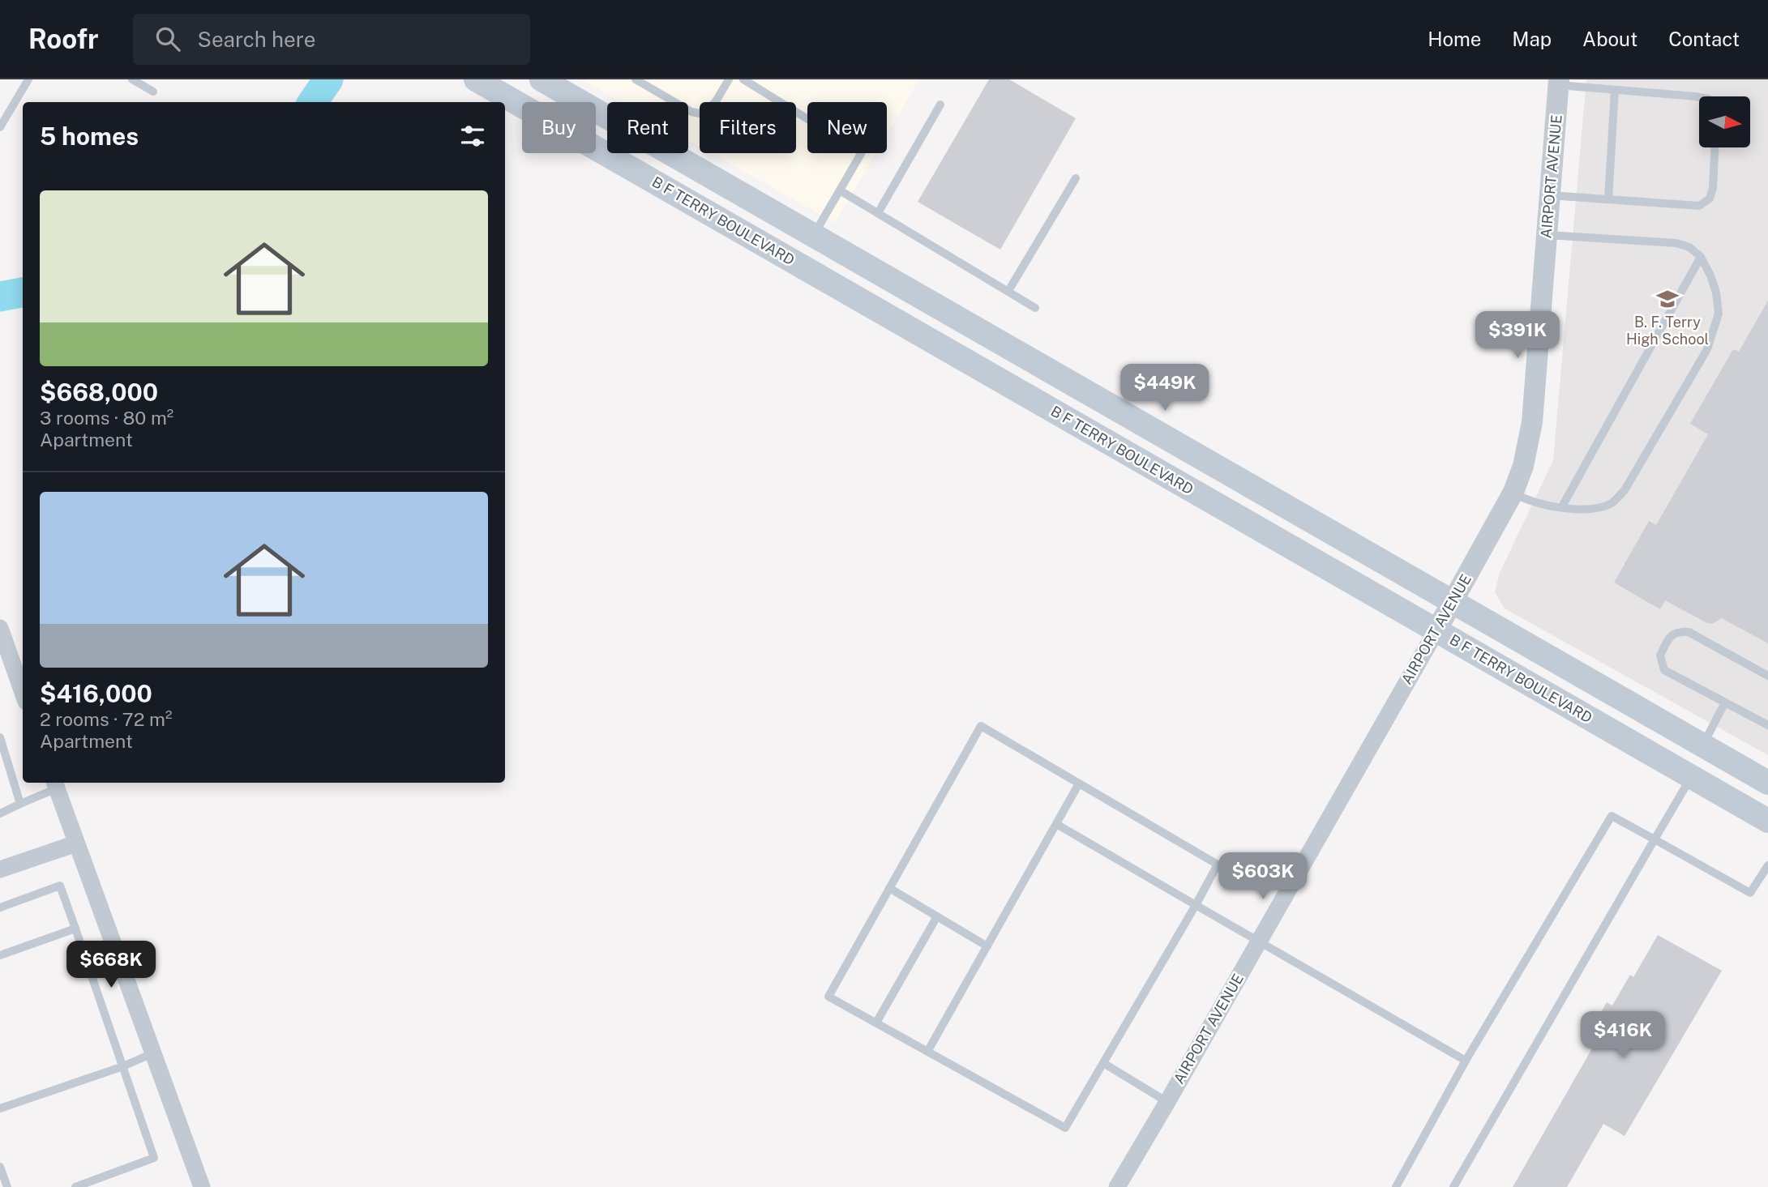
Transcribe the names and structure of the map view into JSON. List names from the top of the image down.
{
  "streets": {
    "main road": ["B F TERRY BOULEVARD"],
    "street": ["AIRPORT AVENUE"]
  },
  "crossings": [
    ["AIRPORT AVENUE", "B F TERRY BOULEVARD"]
  ],
  "places": {
    "school or university": ["B. F. Terry High School"]
  },
  "north": "right",
  "page": {
    "header": "Roofr",
    "search": "Search here",
    "nav": [
      "Home",
      "Map",
      "About",
      "Contact"
    ],
    "chip": [
      "Buy",
      "Rent",
      "Filters",
      "New"
    ],
    "heading": "5 homes",
    "list": [
      {
        "name": "$668,000",
        "note": "3 rooms · 80 m² · Apartment"
      },
      {
        "name": "$416,000",
        "note": "2 rooms · 72 m² · Apartment"
      }
    ],
    "price": [
      "$391K",
      "$449K",
      "$603K",
      "$668K",
      "$416K"
    ]
  }
}
